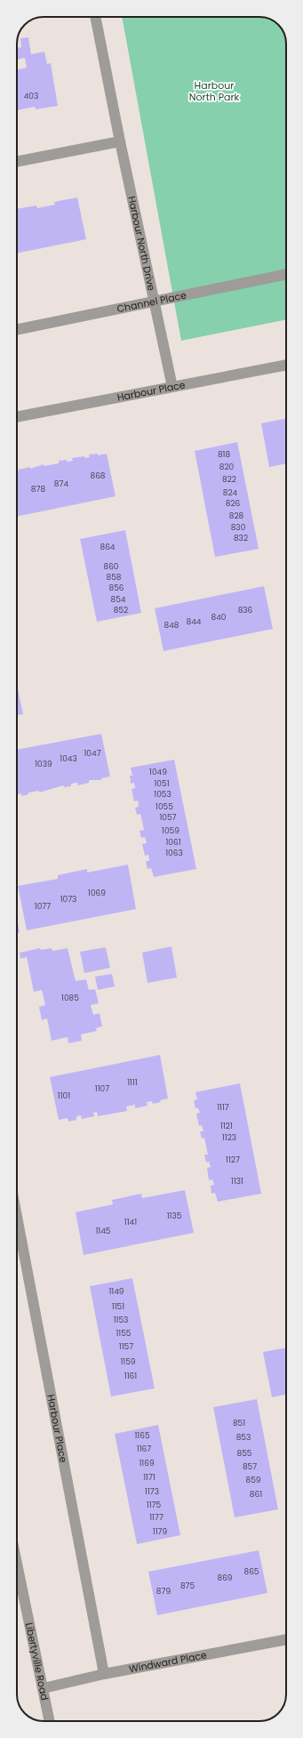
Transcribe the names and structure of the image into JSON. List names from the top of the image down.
{
  "streets": {
    "street": [
      "Harbour North Drive",
      "Channel Place",
      "Harbour Place",
      "Libertyville Road",
      "Windward Place"
    ]
  },
  "crossings": [
    ["Harbour North Drive", "Channel Place"],
    ["Harbour North Drive", "Harbour Place"],
    ["Harbour Place", "Windward Place"],
    ["Libertyville Road", "Windward Place"]
  ],
  "parks": ["Harbour North Park"],
  "house_numbers": [
    "403",
    "818",
    "820",
    "868",
    "822",
    "874",
    "878",
    "824",
    "826",
    "828",
    "830",
    "832",
    "864",
    "860",
    "858",
    "856",
    "854",
    "852",
    "836",
    "840",
    "844",
    "848",
    "1047",
    "1043",
    "1039",
    "1049",
    "1051",
    "1053",
    "1055",
    "1057",
    "1059",
    "1061",
    "1063",
    "1069",
    "1073",
    "1077",
    "1085",
    "1111",
    "1107",
    "1101",
    "1117",
    "1121",
    "1123",
    "1127",
    "1131",
    "1135",
    "1141",
    "1145",
    "1149",
    "1151",
    "1153",
    "1155",
    "1157",
    "1159",
    "1161",
    "851",
    "1165",
    "853",
    "1167",
    "855",
    "1169",
    "857",
    "1171",
    "859",
    "1173",
    "861",
    "1175",
    "1177",
    "1179",
    "865",
    "869",
    "875",
    "879"
  ]
}
